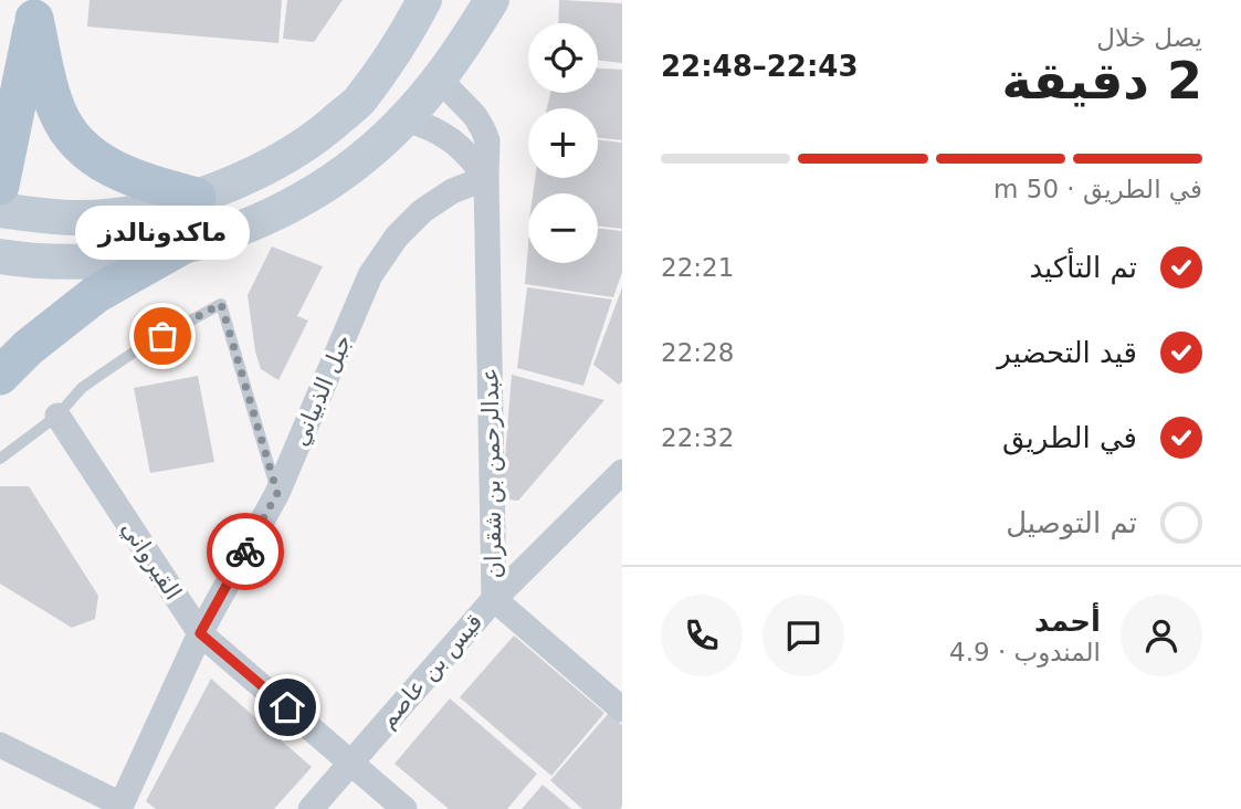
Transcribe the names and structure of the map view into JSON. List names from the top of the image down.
{
  "streets": {
    "street": [
      "جبل الذبياني",
      "عبدالرحمن بن شقران",
      "القيرواني",
      "قيس بن عاصم"
    ]
  },
  "crossings": [
    ["جبل الذبياني", "عبدالرحمن بن شقران"],
    ["جبل الذبياني", "القيرواني"],
    ["عبدالرحمن بن شقران", "قيس بن عاصم"],
    ["القيرواني", "قيس بن عاصم"]
  ],
  "places": ["ماكدونالدز"],
  "page": {
    "heading": ["2 دقيقة", "يصل خلال", "22:43–22:48"],
    "panel": ["أحمد", "المندوب · 4.9"],
    "map_buttons": ["+", "−"],
    "bar": "في الطريق · 50 m",
    "bubble": "ماكدونالدز",
    "list": [
      ["تم التأكيد", "22:21"],
      ["قيد التحضير", "22:28"],
      ["في الطريق", "22:32"],
      "تم التوصيل"
    ]
  }
}
